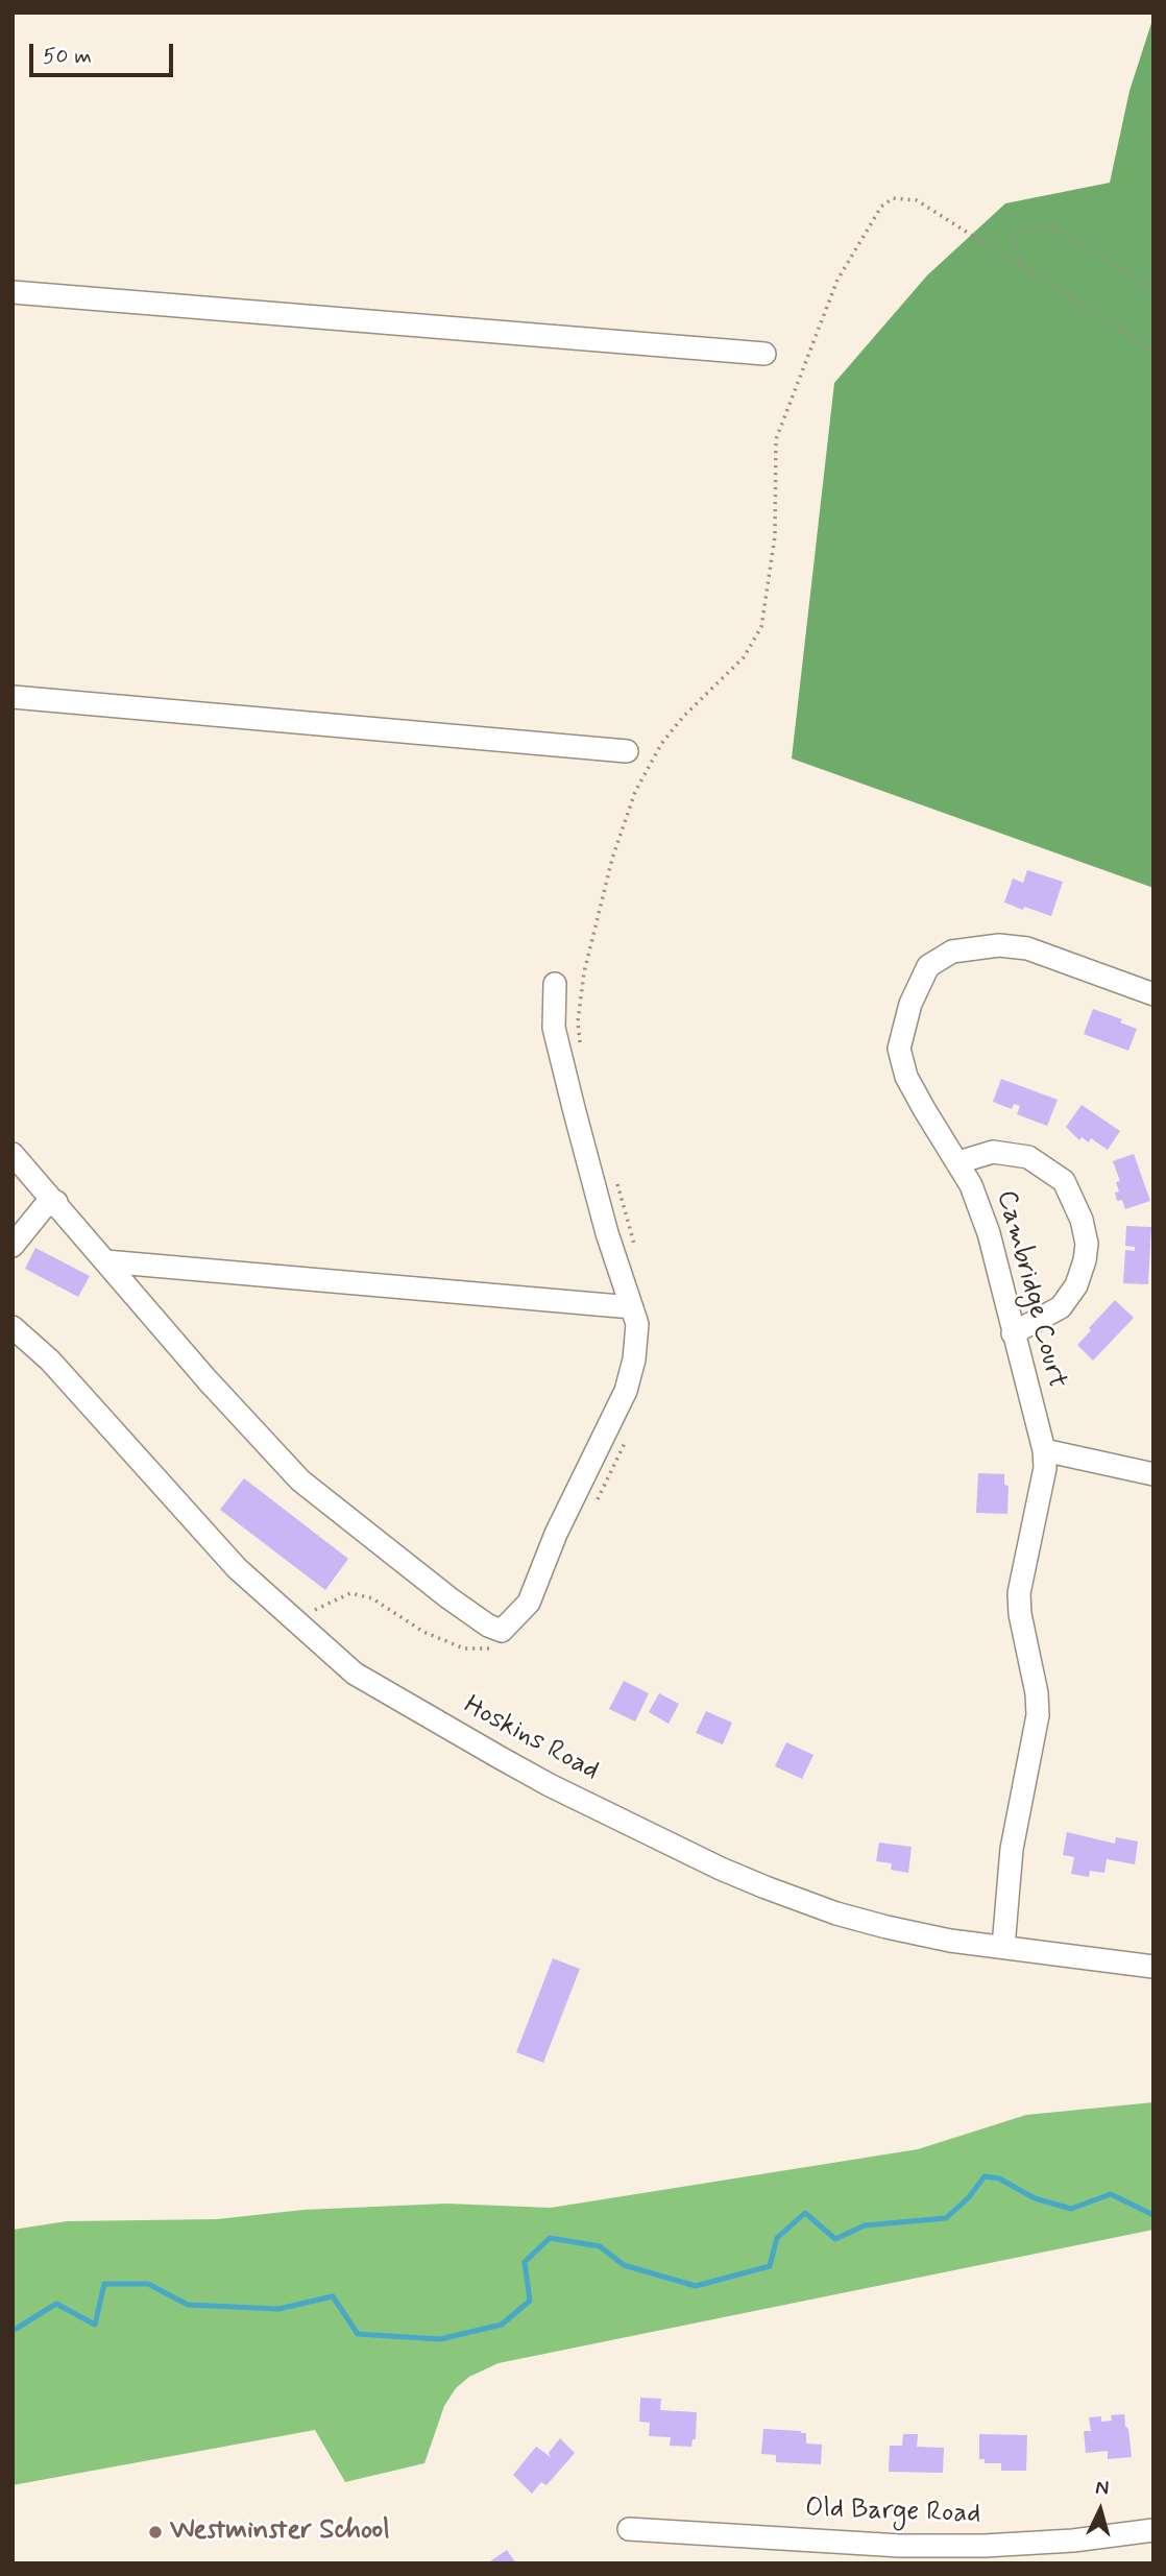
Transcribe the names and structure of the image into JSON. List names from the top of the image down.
{
  "streets": {
    "street": ["Cambridge Court", "Hoskins Road", "Old Barge Road"]
  },
  "crossings": [
    ["Cambridge Court", "Hoskins Road"]
  ],
  "places": ["Westminster School"],
  "scale_bar": "50 m",
  "north": "top"
}
